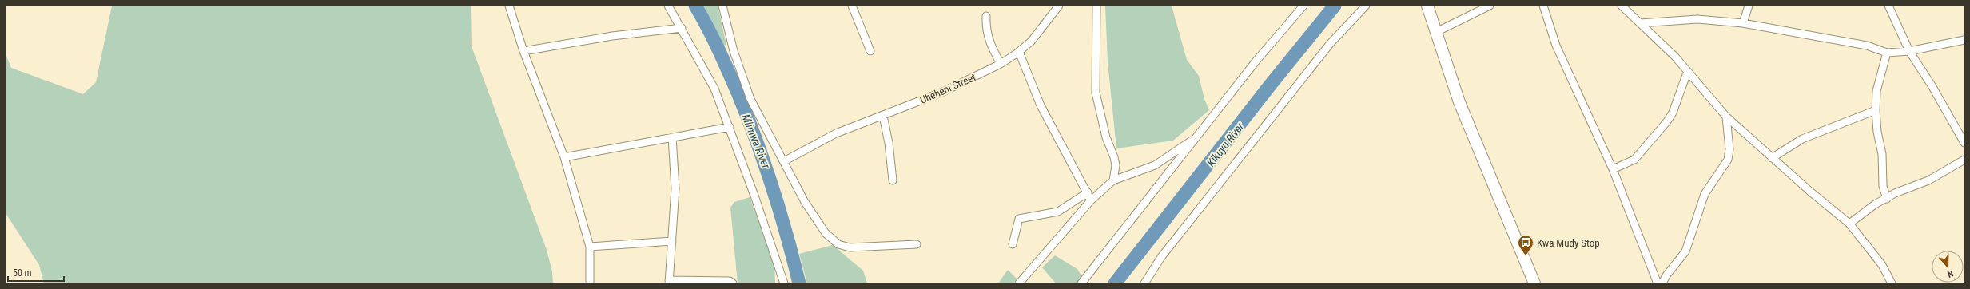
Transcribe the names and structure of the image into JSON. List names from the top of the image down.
{
  "streets": {
    "street": ["Uheheni Street"]
  },
  "water": ["Mlimwa River", "Kikuyu River"],
  "places": {
    "bus stop": ["Kwa Mudy Stop"]
  },
  "scale_bar": "50 m",
  "north": "bottom"
}
